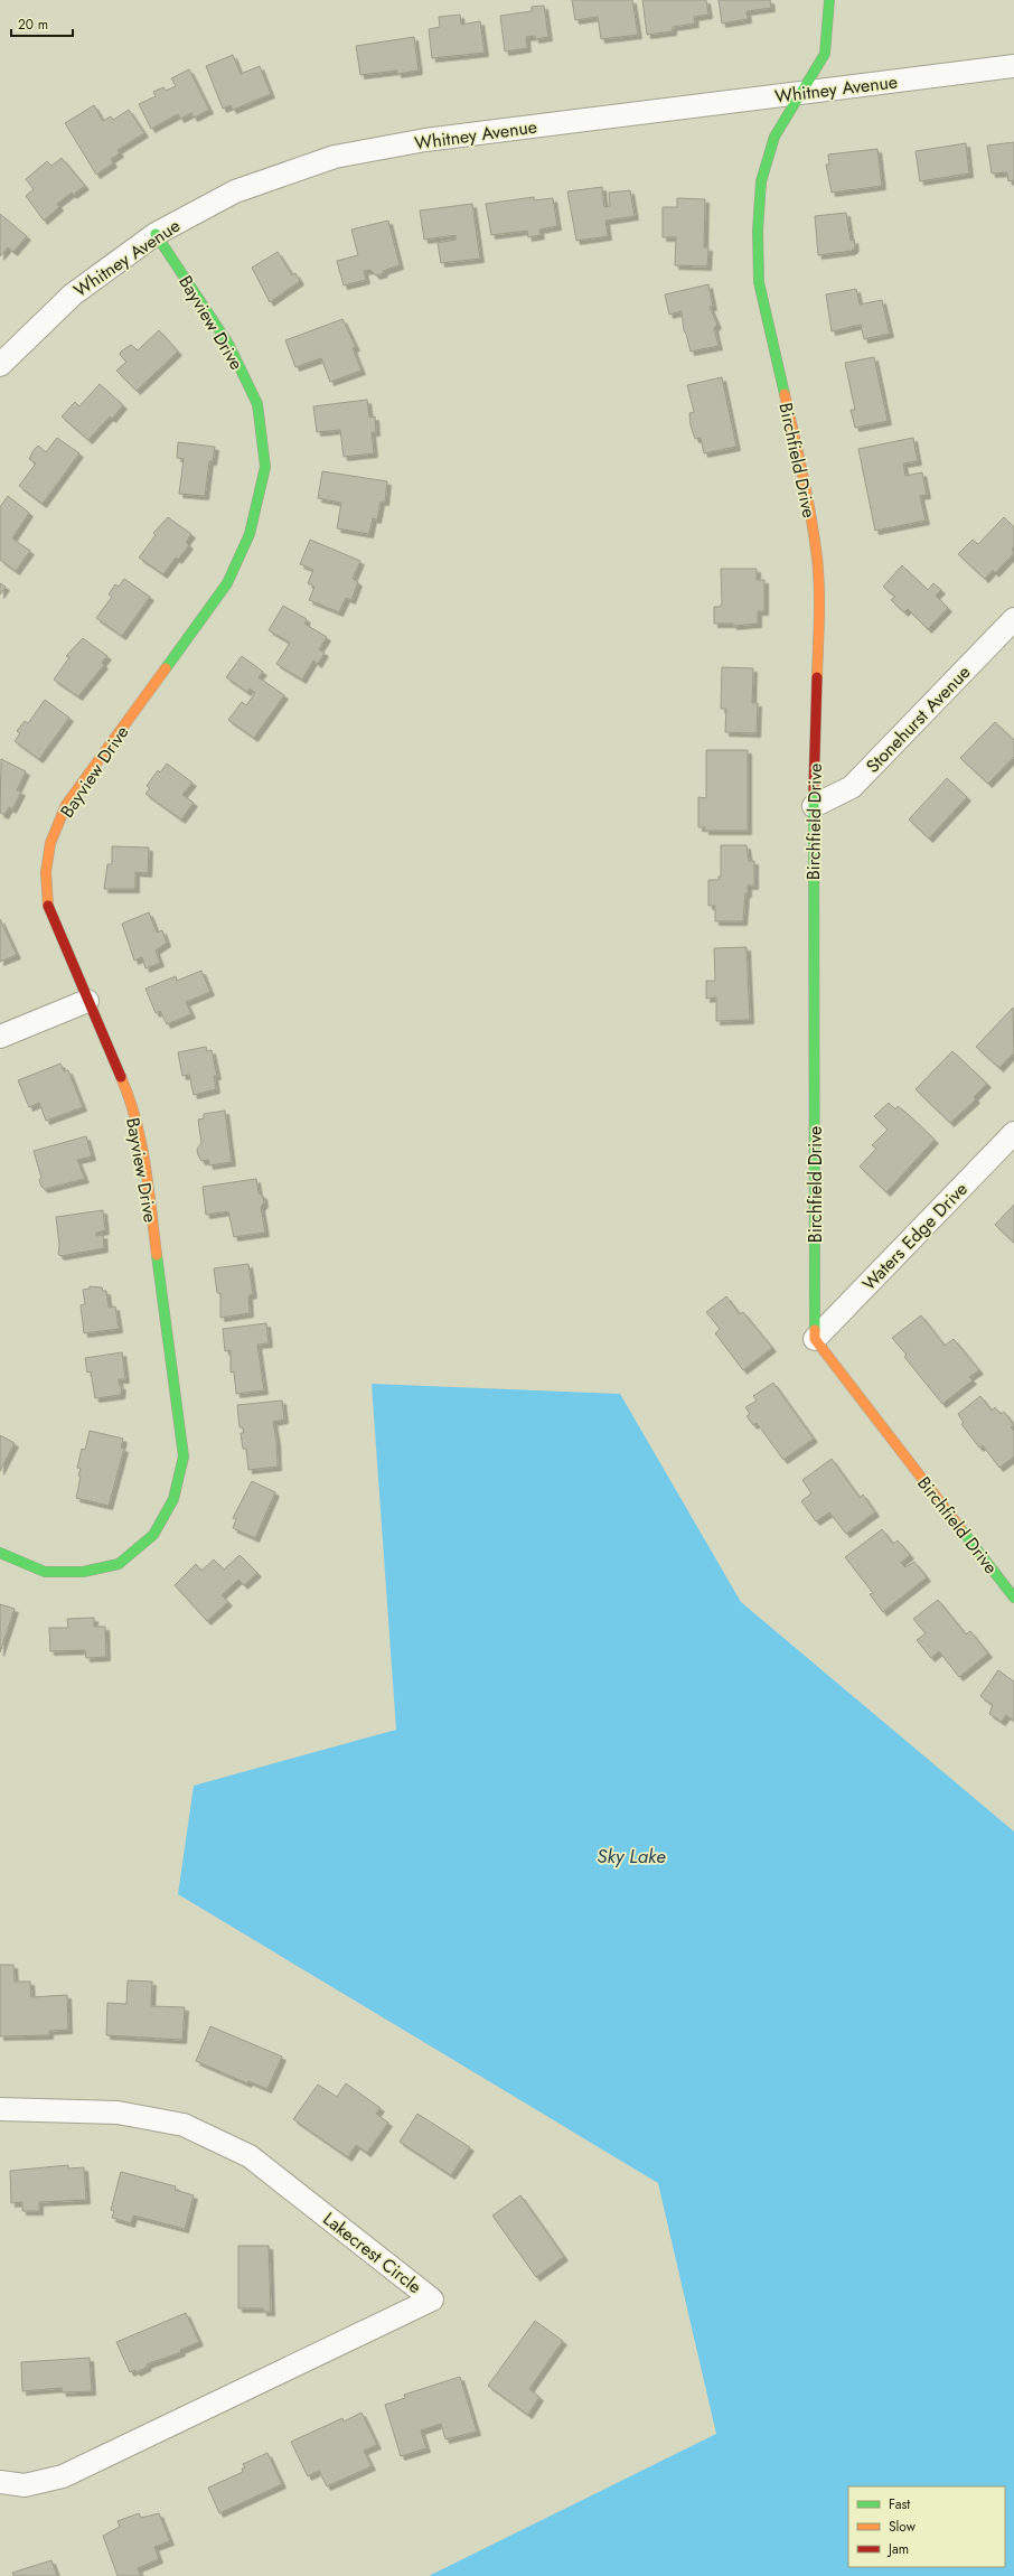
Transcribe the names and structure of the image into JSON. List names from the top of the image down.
{
  "streets": {
    "street": [
      "Whitney Avenue",
      "Bayview Drive",
      "Birchfield Drive",
      "Stonehurst Avenue",
      "Waters Edge Drive",
      "Lakecrest Circle"
    ]
  },
  "crossings": [
    ["Whitney Avenue", "Bayview Drive"],
    ["Whitney Avenue", "Birchfield Drive"],
    ["Birchfield Drive", "Stonehurst Avenue"],
    ["Birchfield Drive", "Waters Edge Drive"]
  ],
  "water": ["Sky Lake"],
  "legend": ["Fast", "Slow", "Jam"],
  "scale_bar": "20 m"
}
